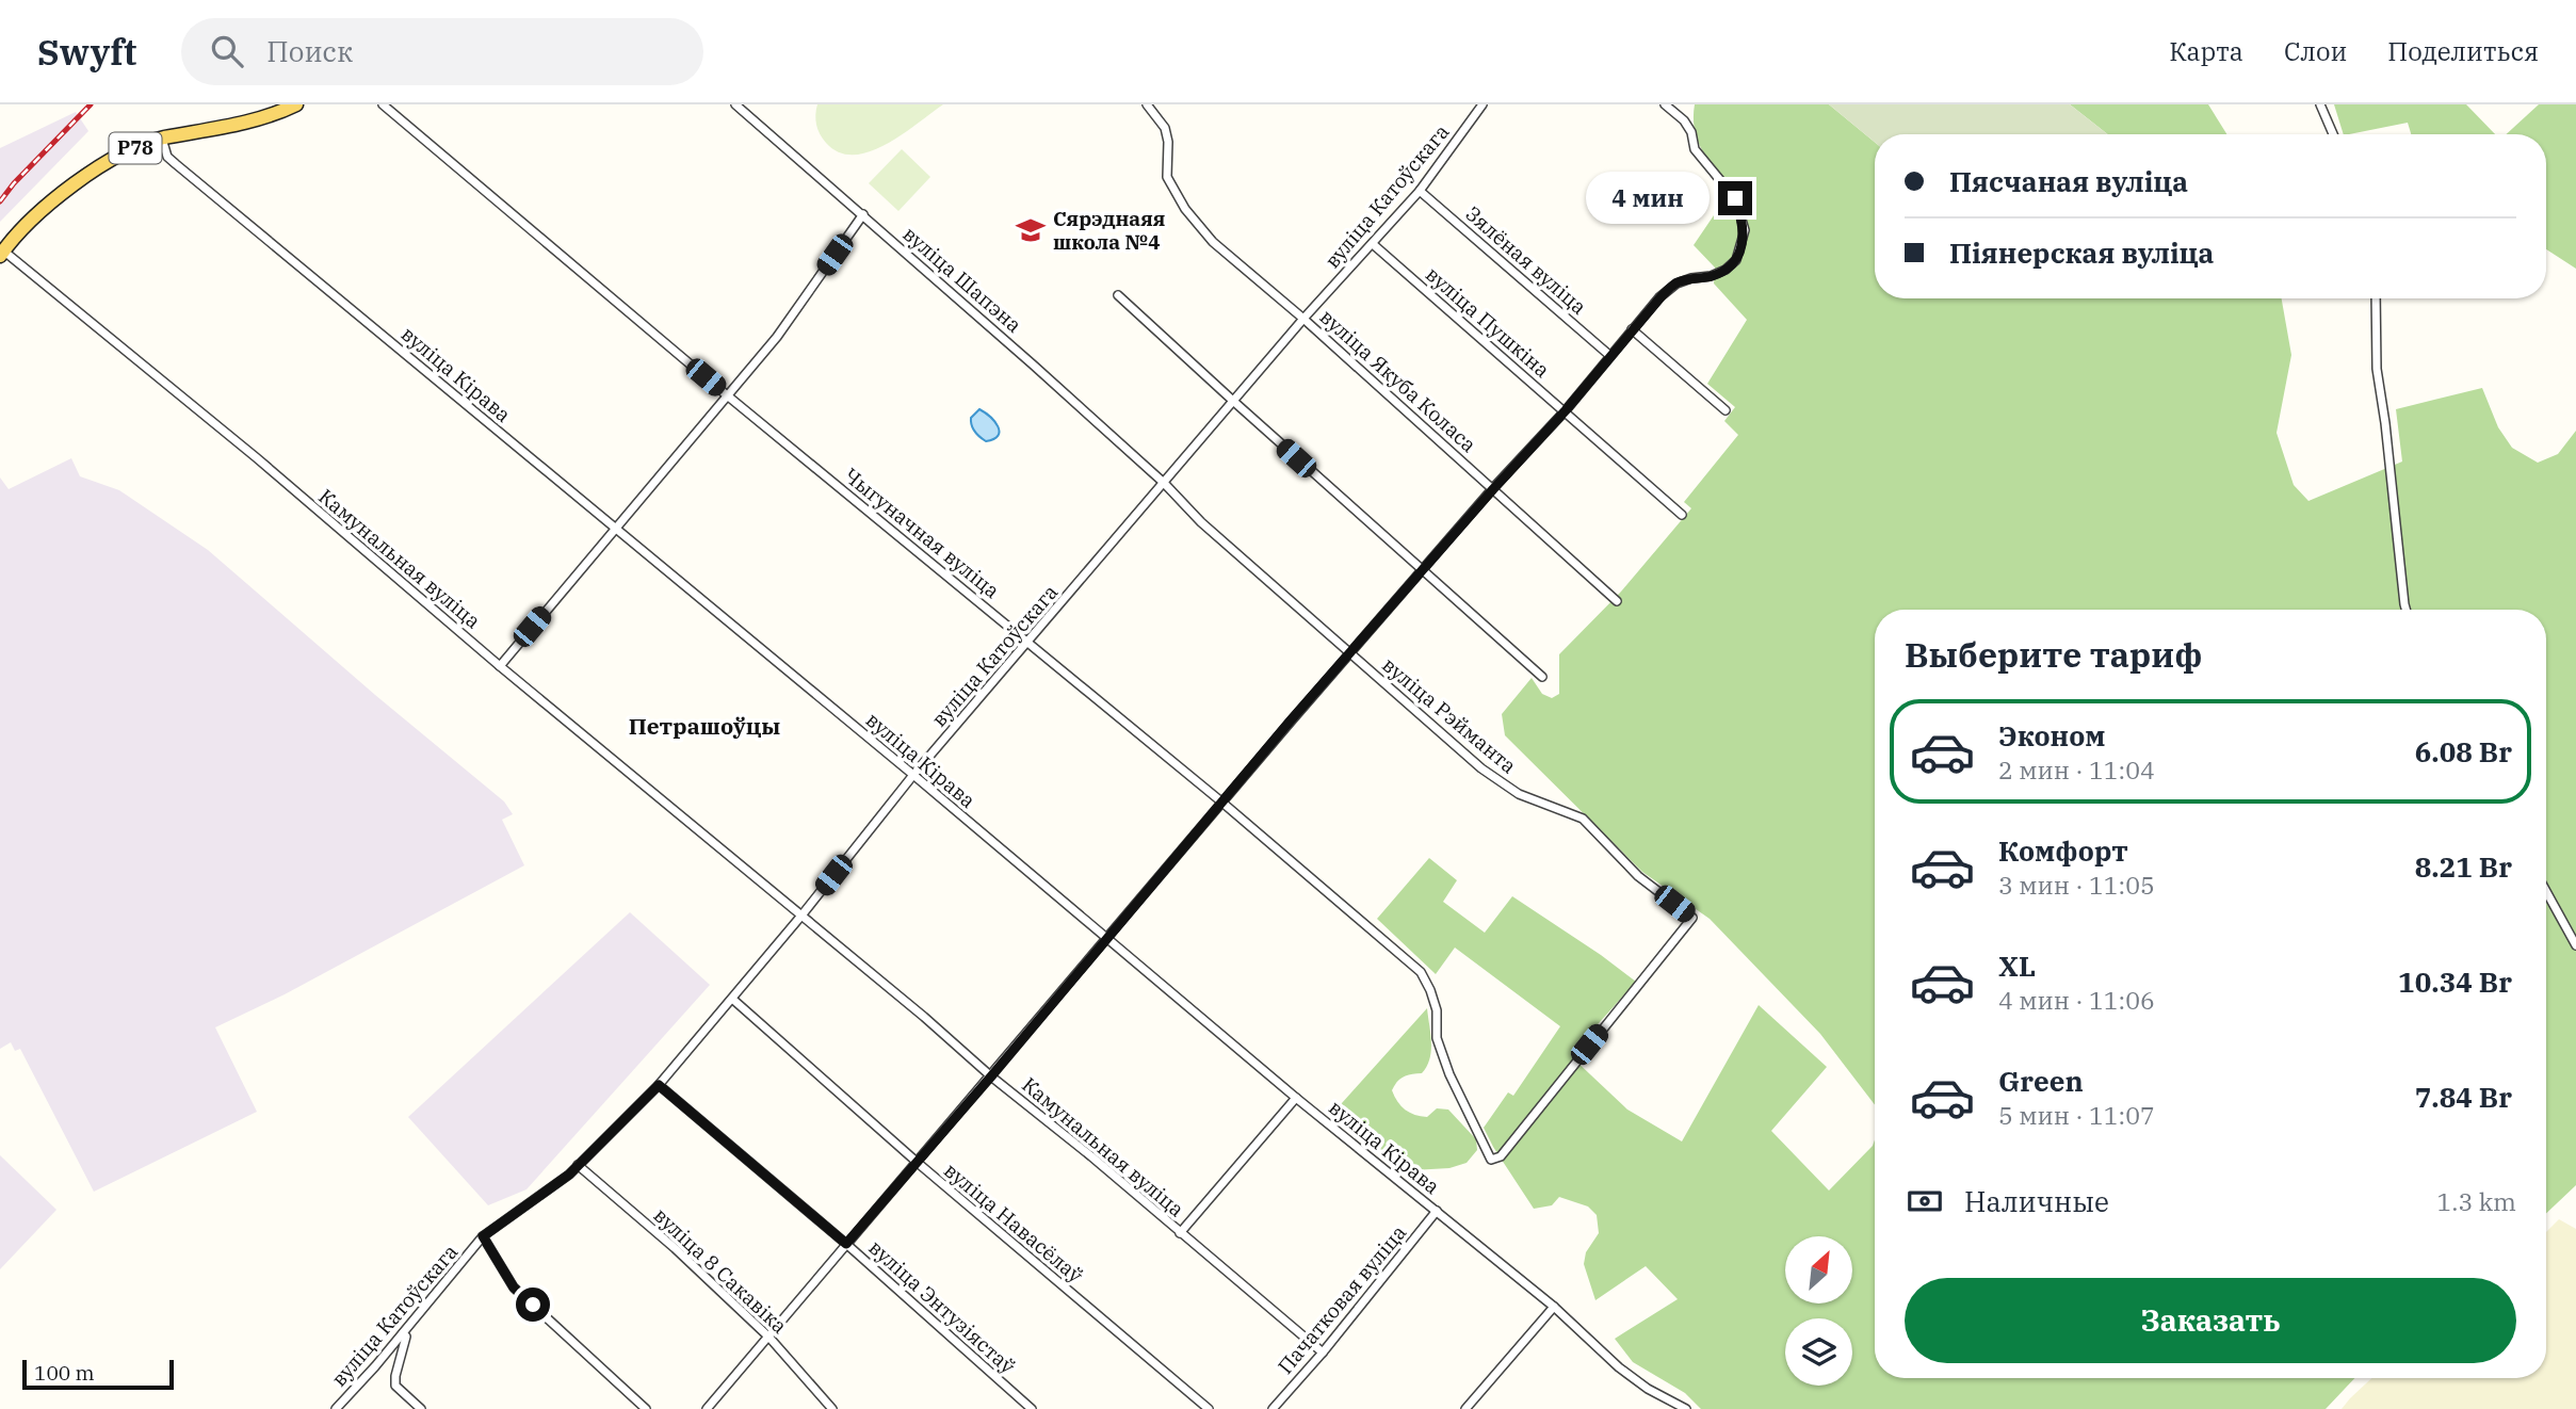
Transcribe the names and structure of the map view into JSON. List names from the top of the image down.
{
  "streets": {
    "main road": ["Р78"],
    "street": [
      "вуліца Катоўскага",
      "Зялёная вуліца",
      "вуліца Шапэна",
      "вуліца Пушкіна",
      "вуліца Кірава",
      "вуліца Якуба Коласа",
      "Чыгуначная вуліца",
      "Камунальная вуліца",
      "вуліца Рэйманта",
      "вуліца Навасёлаў",
      "вуліца 8 Сакавіка",
      "Пачатковая вуліца",
      "вуліца Энтузіястаў"
    ]
  },
  "crossings": [
    ["Р78", "вуліца Кірава"],
    ["Р78", "Камунальная вуліца"],
    ["вуліца Катоўскага", "Зялёная вуліца"],
    ["вуліца Катоўскага", "вуліца Шапэна"],
    ["вуліца Катоўскага", "вуліца Пушкіна"],
    ["вуліца Катоўскага", "вуліца Кірава"],
    ["вуліца Катоўскага", "вуліца Якуба Коласа"],
    ["вуліца Катоўскага", "Чыгуначная вуліца"],
    ["вуліца Катоўскага", "Камунальная вуліца"],
    ["вуліца Катоўскага", "вуліца Рэйманта"],
    ["вуліца Катоўскага", "вуліца Навасёлаў"],
    ["вуліца Катоўскага", "вуліца 8 Сакавіка"],
    ["вуліца Катоўскага", "вуліца Энтузіястаў"],
    ["вуліца Шапэна", "вуліца Рэйманта"],
    ["вуліца Кірава", "Пачатковая вуліца"],
    ["Чыгуначная вуліца", "вуліца Рэйманта"],
    ["Камунальная вуліца", "Пачатковая вуліца"]
  ],
  "districts": ["Петрашоўцы"],
  "places": {
    "school or university": ["Сярэднаяя школа №4"]
  },
  "scale_bar": "100 m",
  "north": "top right",
  "page": {
    "header": "Swyft",
    "search": "Поиск",
    "nav": ["Карта", "Слои", "Поделиться"],
    "banner": ["Пясчаная вуліца", "Піянерская вуліца"],
    "bubble": "4 мин",
    "heading": "Выберите тариф",
    "list": [
      {
        "name": "Эконом",
        "note": "2 мин · 11:04",
        "value": "6.08 Br"
      },
      {
        "name": "Комфорт",
        "note": "3 мин · 11:05",
        "value": "8.21 Br"
      },
      {
        "name": "XL",
        "note": "4 мин · 11:06",
        "value": "10.34 Br"
      },
      {
        "name": "Green",
        "note": "5 мин · 11:07",
        "value": "7.84 Br"
      }
    ],
    "pay": ["Наличные", "1.3 km"],
    "buttons": "Заказать",
    "scale": "100 m"
  }
}
